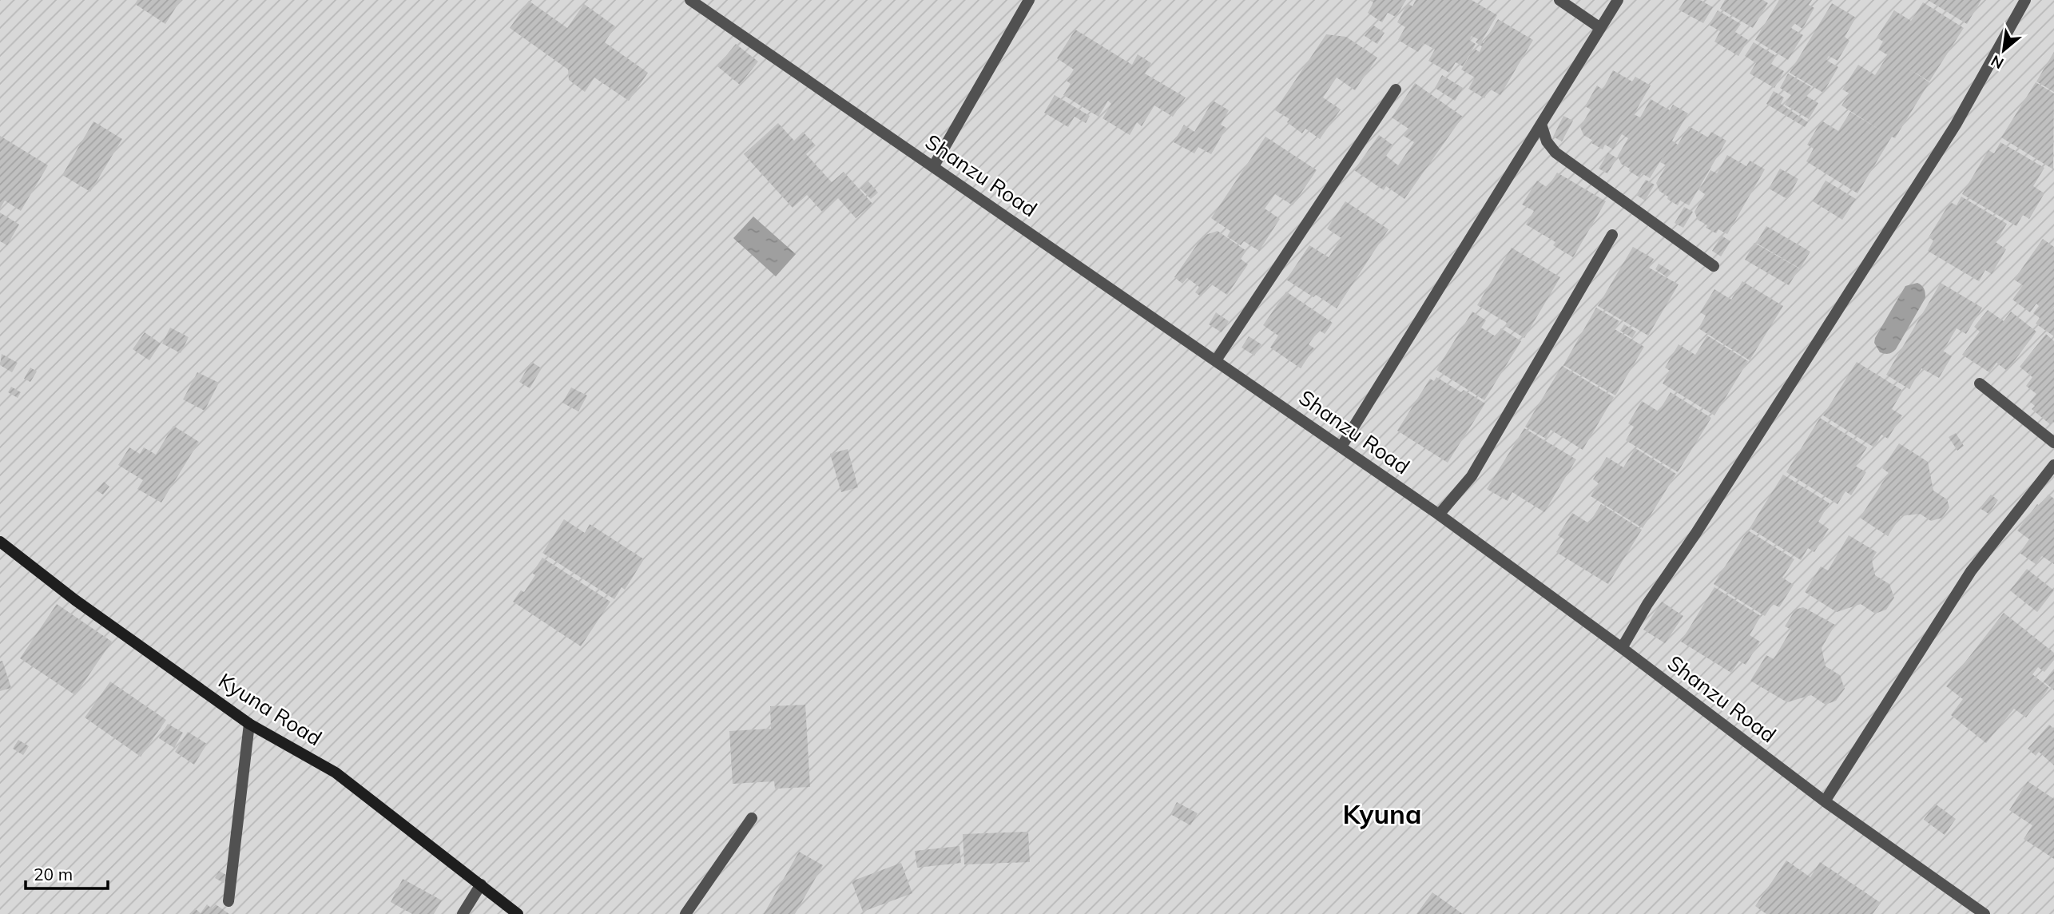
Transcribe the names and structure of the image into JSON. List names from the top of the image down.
{
  "streets": {
    "main road": ["Kyuna Road"],
    "street": ["Shanzu Road"]
  },
  "districts": ["Kyuna"],
  "scale_bar": "20 m",
  "north": "bottom left"
}
